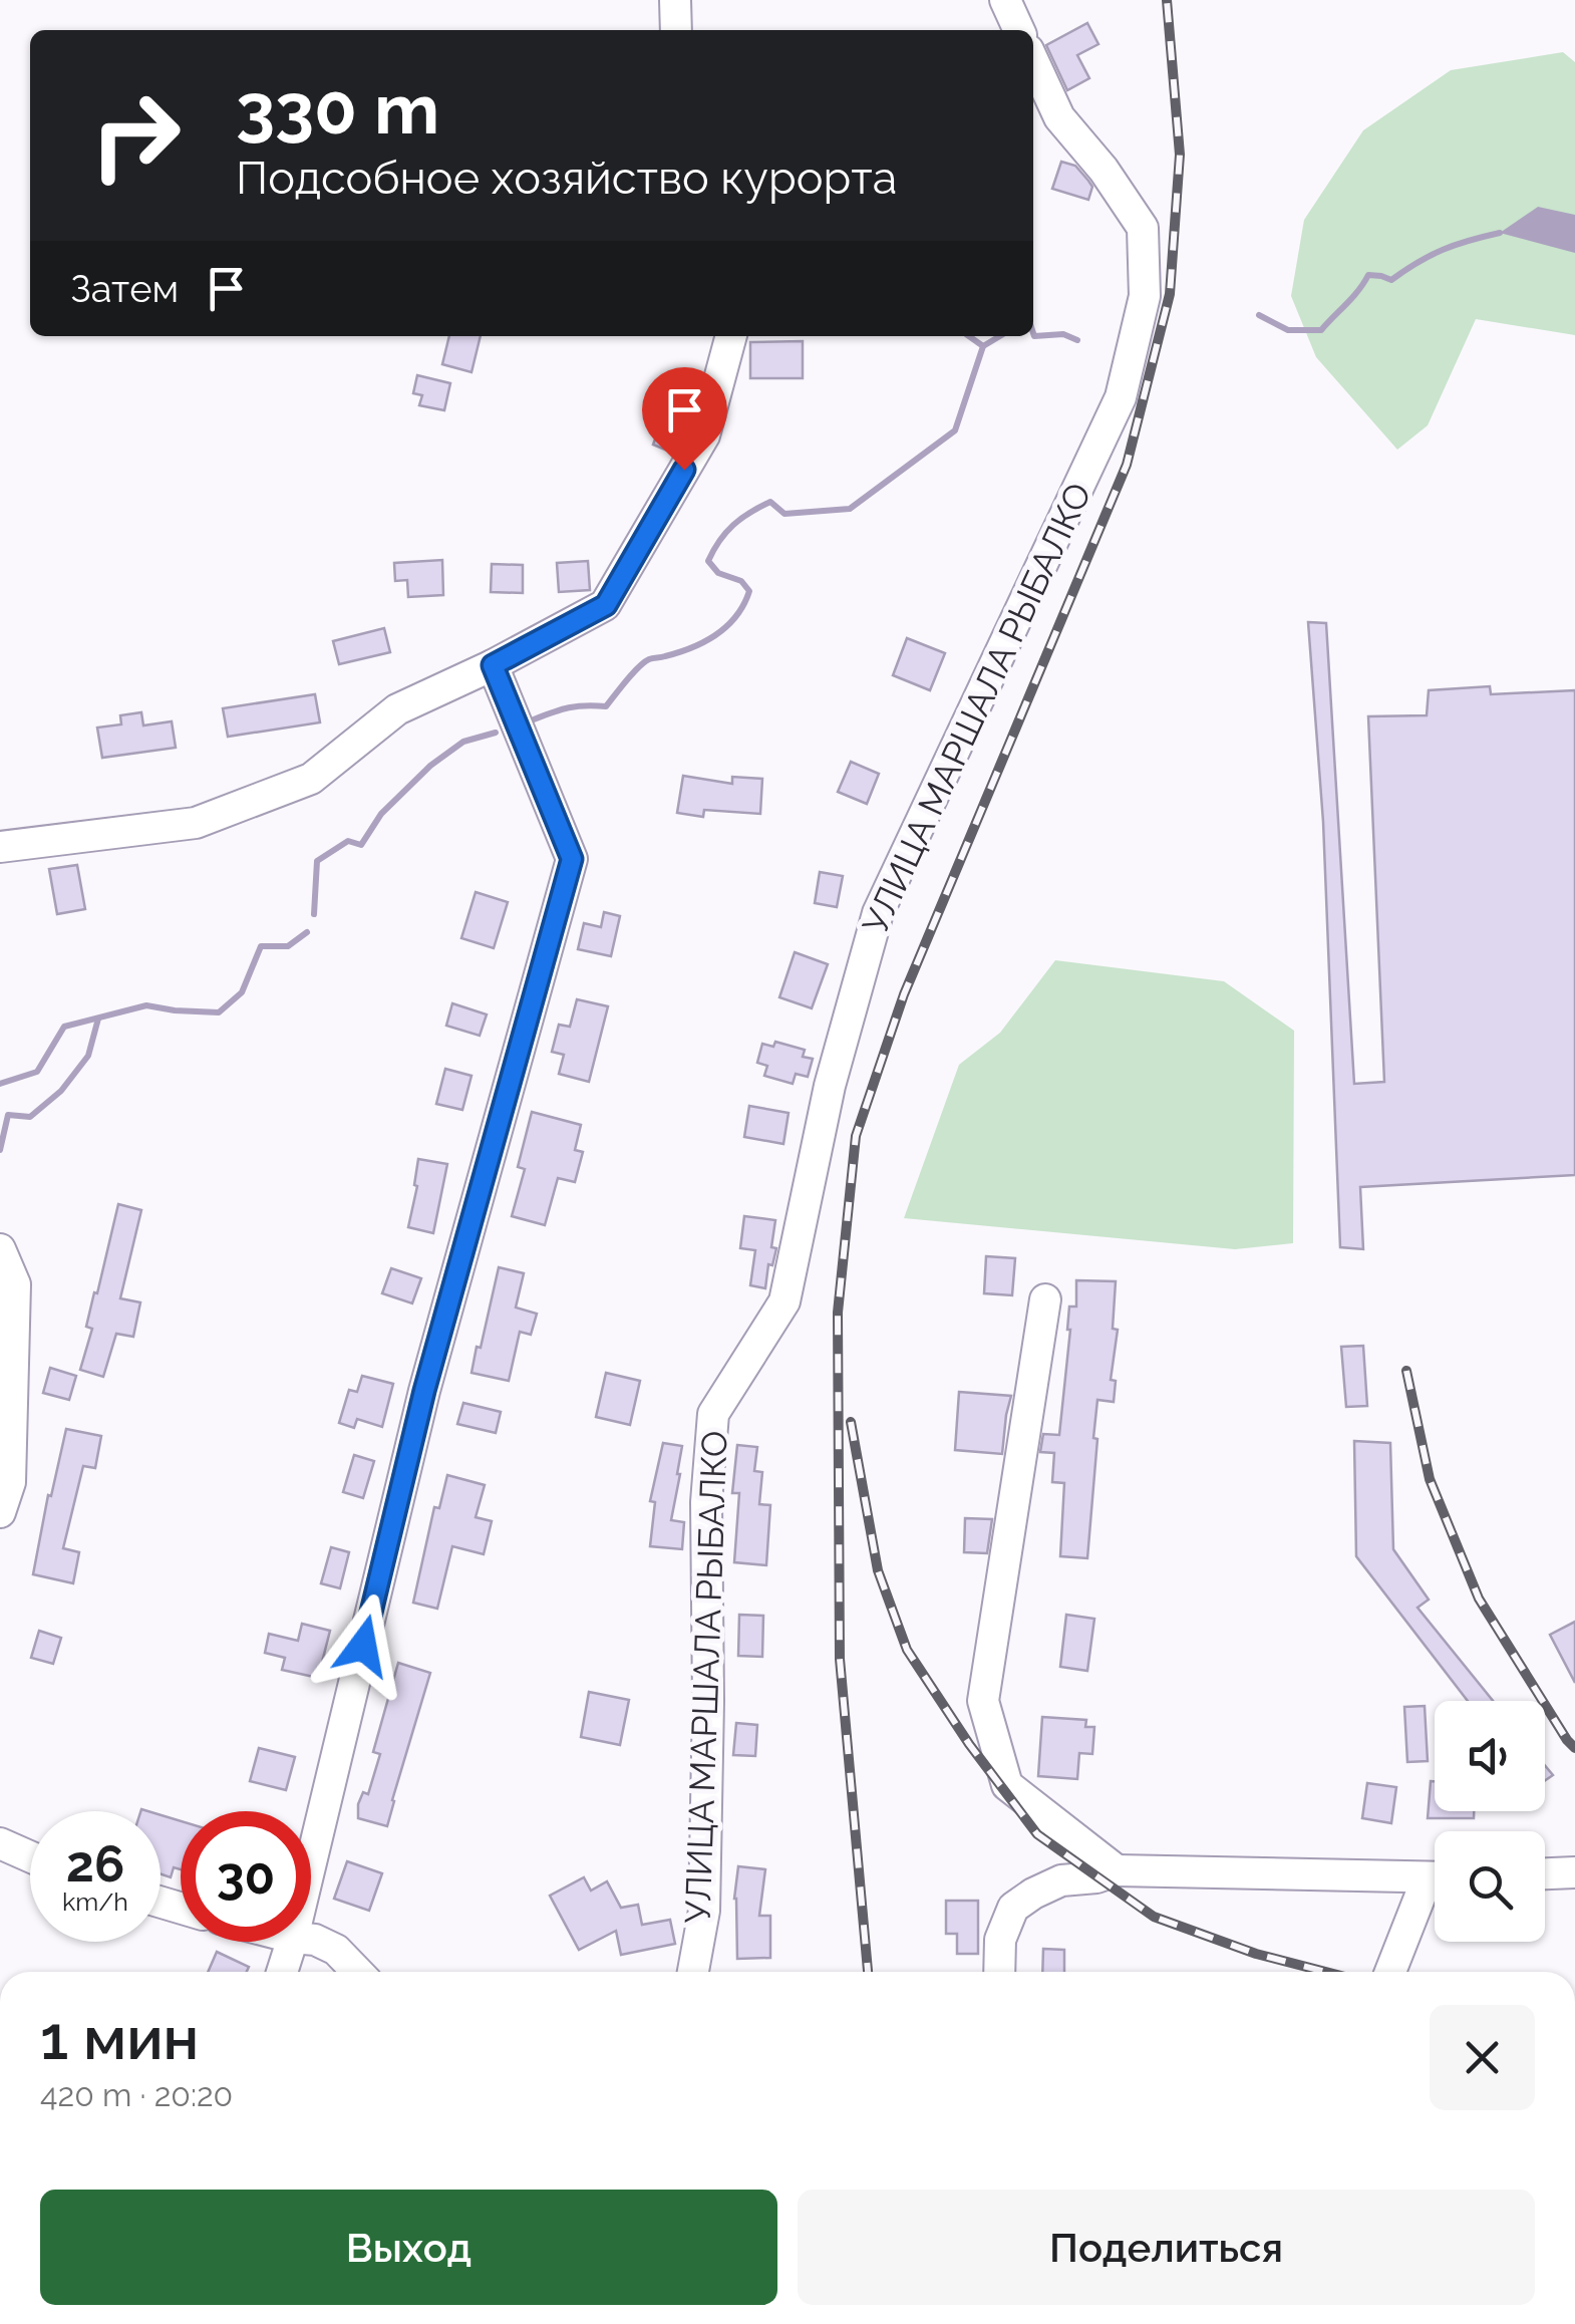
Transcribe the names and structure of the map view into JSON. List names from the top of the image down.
{
  "streets": {
    "street": ["УЛИЦА МАРШАЛА РЫБАЛКО"]
  },
  "page": {
    "turn": ["330 m", "Подсобное хозяйство курорта"],
    "then": "Затем",
    "speed": "26 km/h",
    "limit": "30",
    "heading": ["1 мин", "420 m · 20:20"],
    "buttons": ["Выход", "Поделиться"]
  }
}
